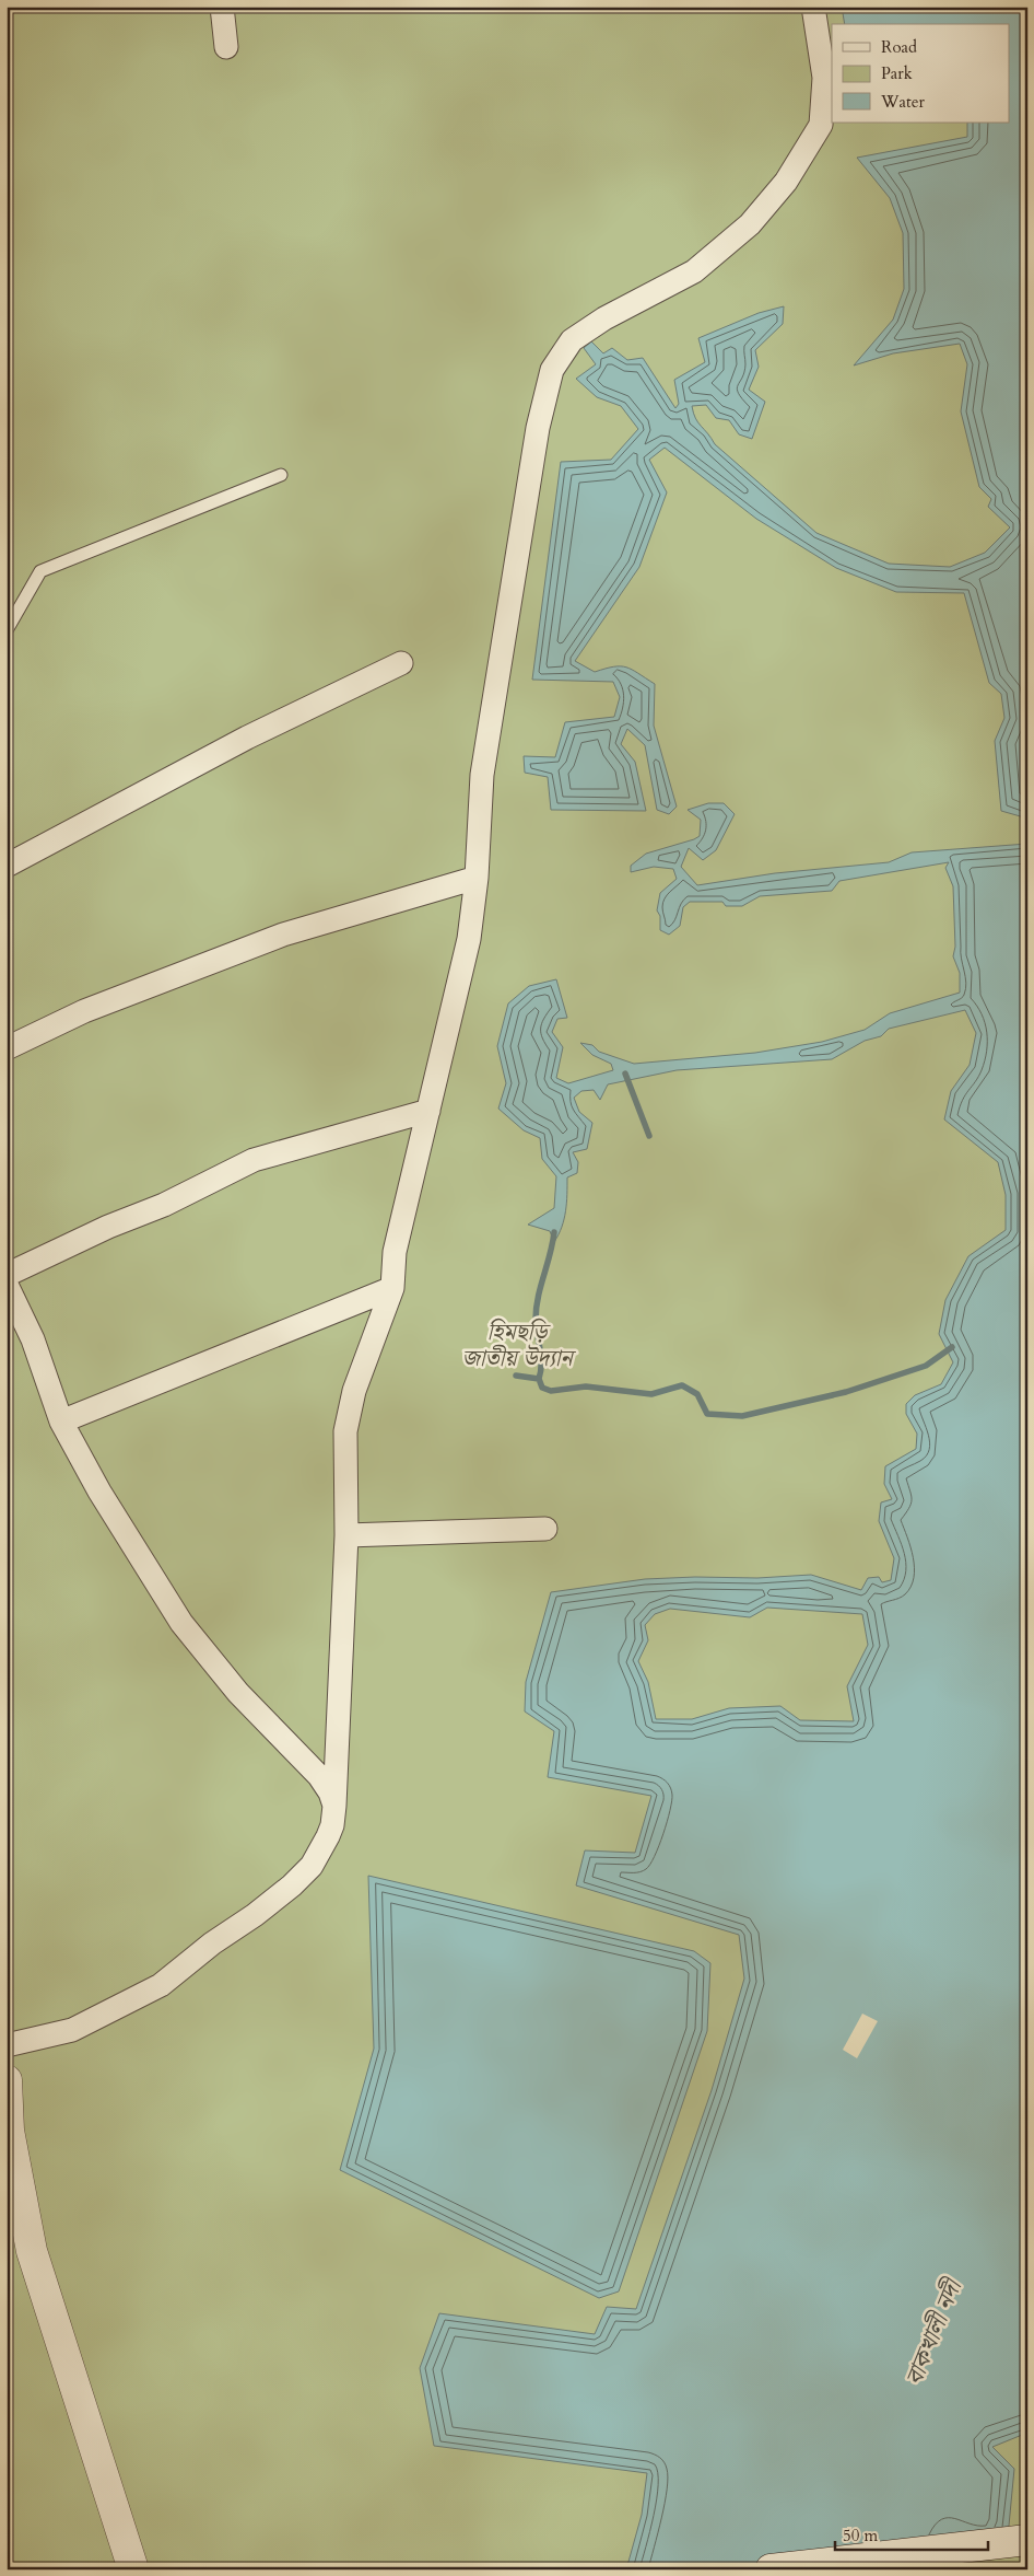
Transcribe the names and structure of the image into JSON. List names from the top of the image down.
{
  "water": ["বাকখালী নদী"],
  "parks": ["হিমছড়ি জাতীয় উদ্যান"],
  "legend": ["Road", "Park", "Water"],
  "scale_bar": "50 m"
}
